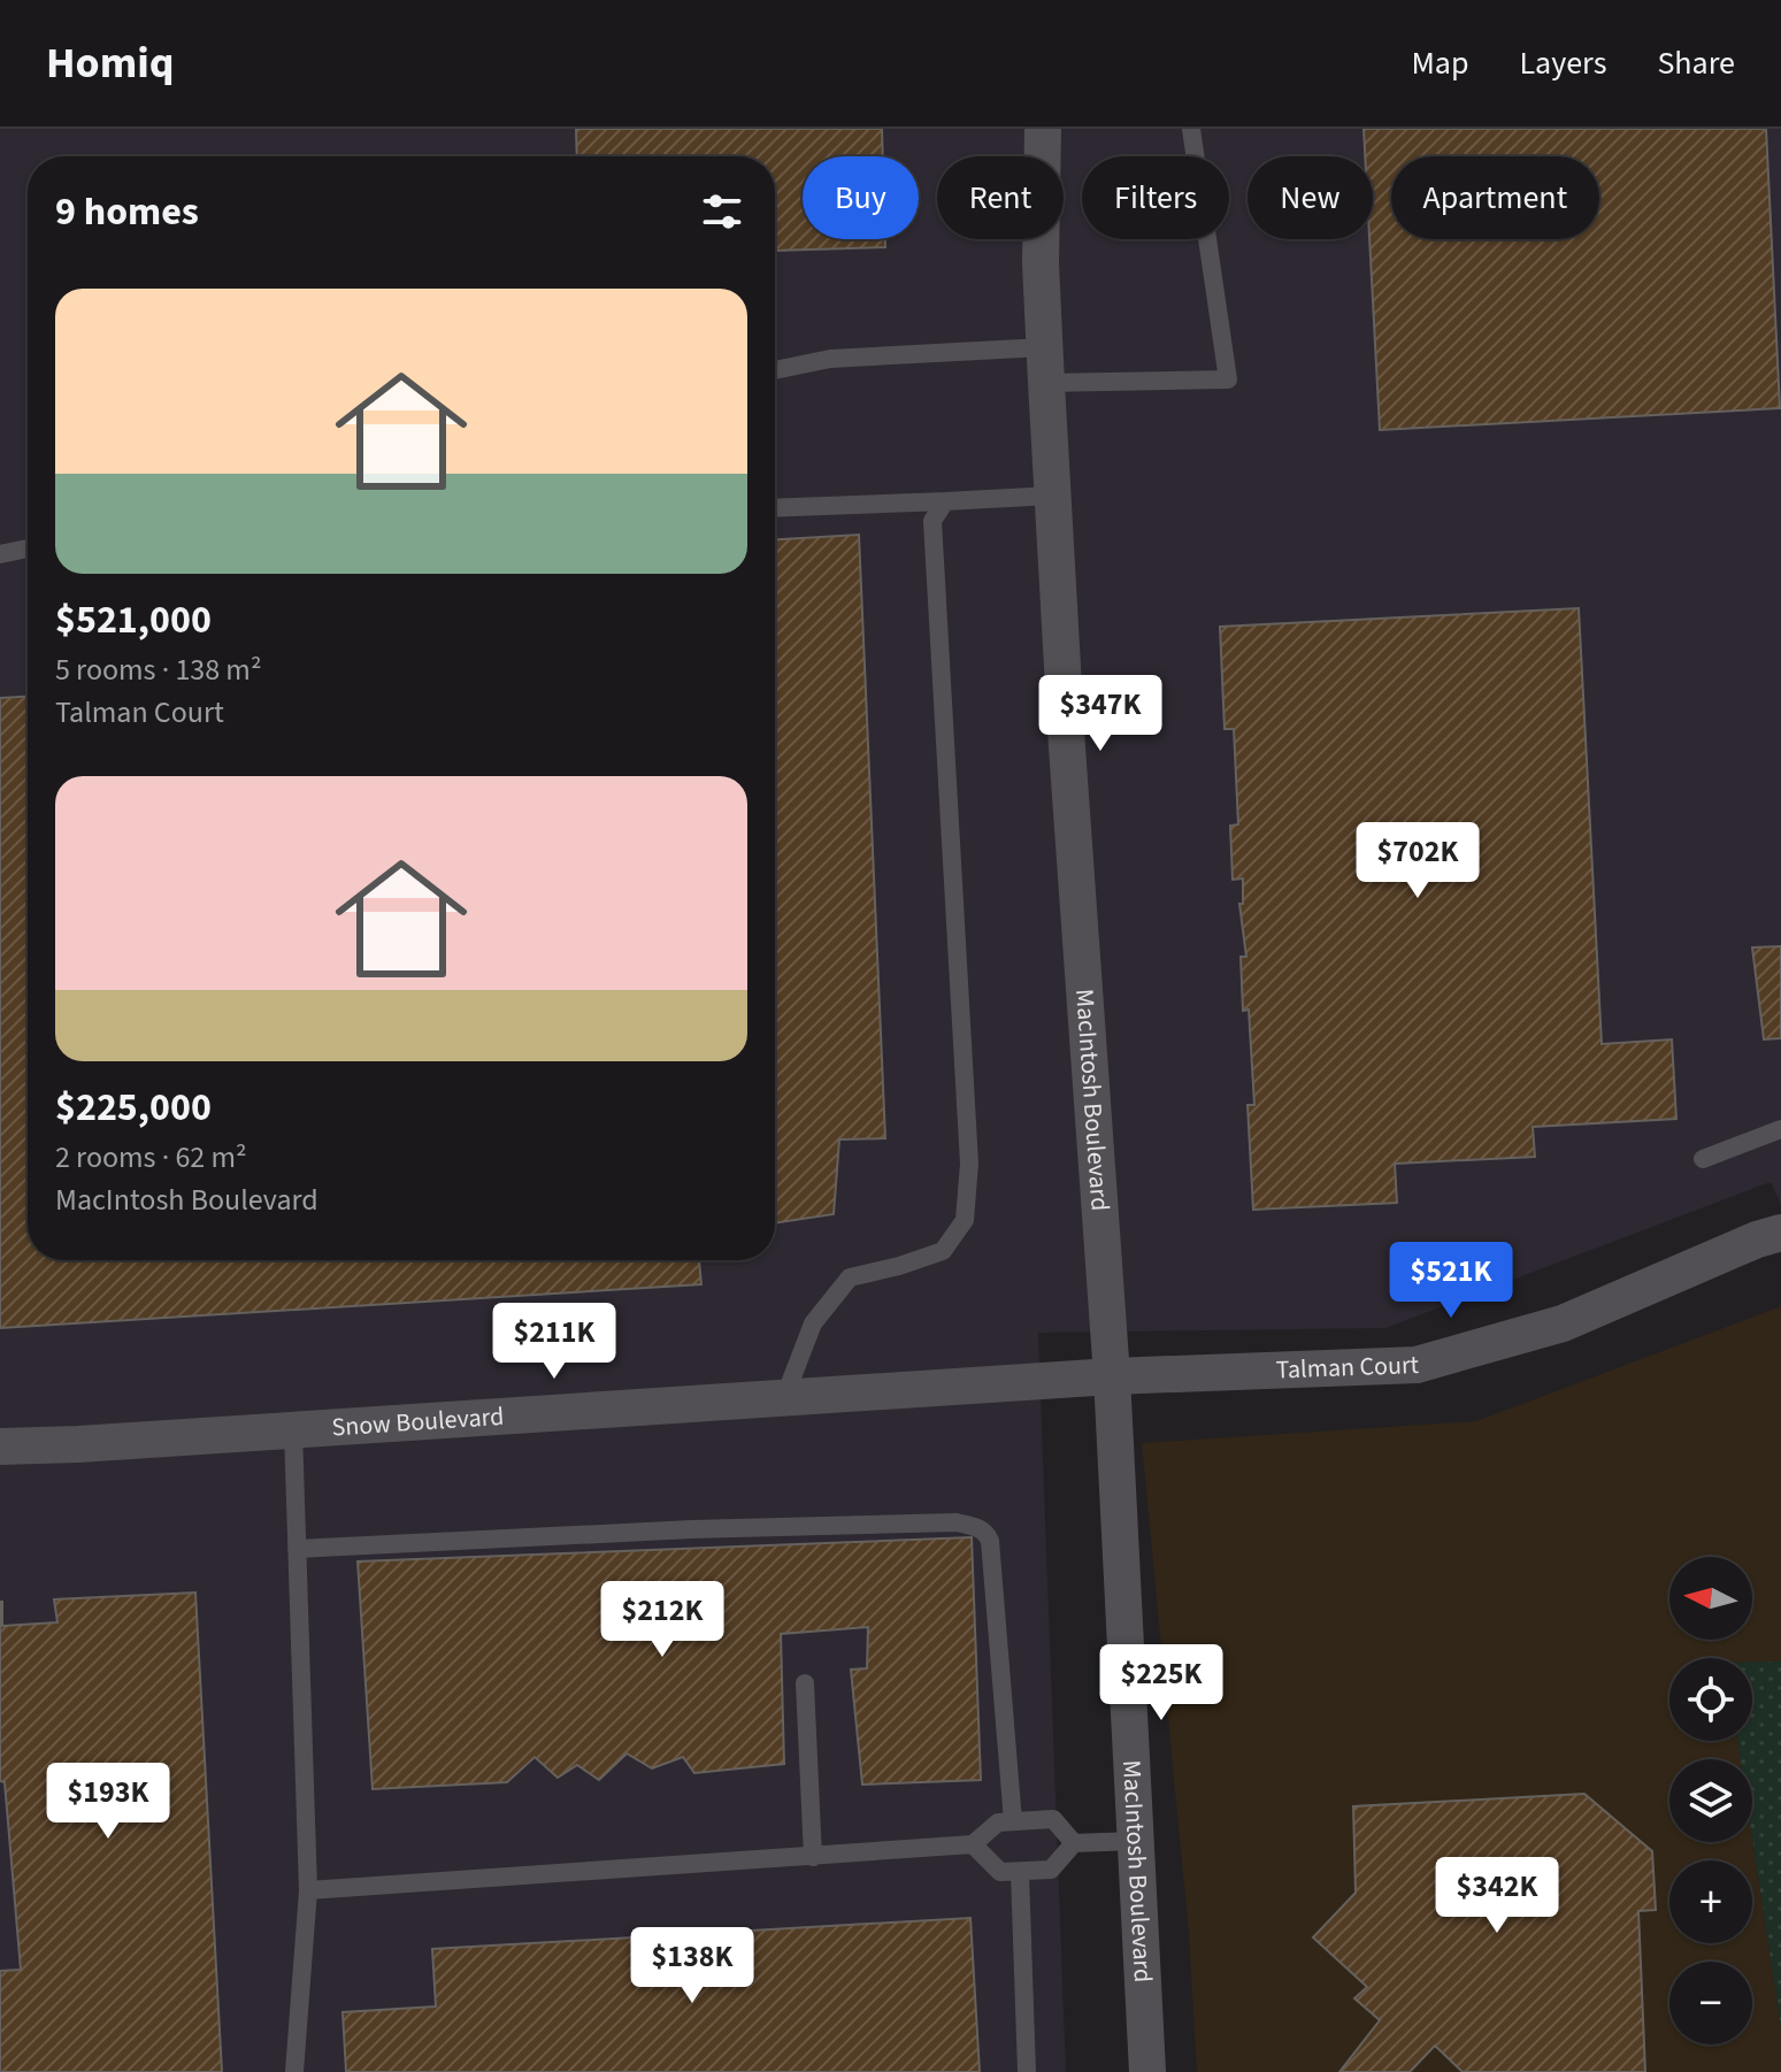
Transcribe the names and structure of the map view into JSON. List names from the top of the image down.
{
  "streets": {
    "street": ["MacIntosh Boulevard", "Talman Court", "Snow Boulevard"]
  },
  "crossings": [
    ["MacIntosh Boulevard", "Talman Court"],
    ["MacIntosh Boulevard", "Snow Boulevard"],
    ["Talman Court", "Snow Boulevard"]
  ],
  "north": "left",
  "page": {
    "header": "Homiq",
    "nav": ["Map", "Layers", "Share"],
    "chip": [
      "Buy",
      "Rent",
      "Filters",
      "New",
      "Apartment"
    ],
    "heading": "9 homes",
    "list": [
      {
        "name": "$521,000",
        "note": "5 rooms · 138 m² · Talman Court"
      },
      {
        "name": "$225,000",
        "note": "2 rooms · 62 m² · MacIntosh Boulevard"
      }
    ],
    "price": [
      "$347K",
      "$702K",
      "$521K",
      "$211K",
      "$212K",
      "$225K",
      "$193K",
      "$342K",
      "$138K"
    ],
    "map_buttons": ["+", "−"]
  }
}
